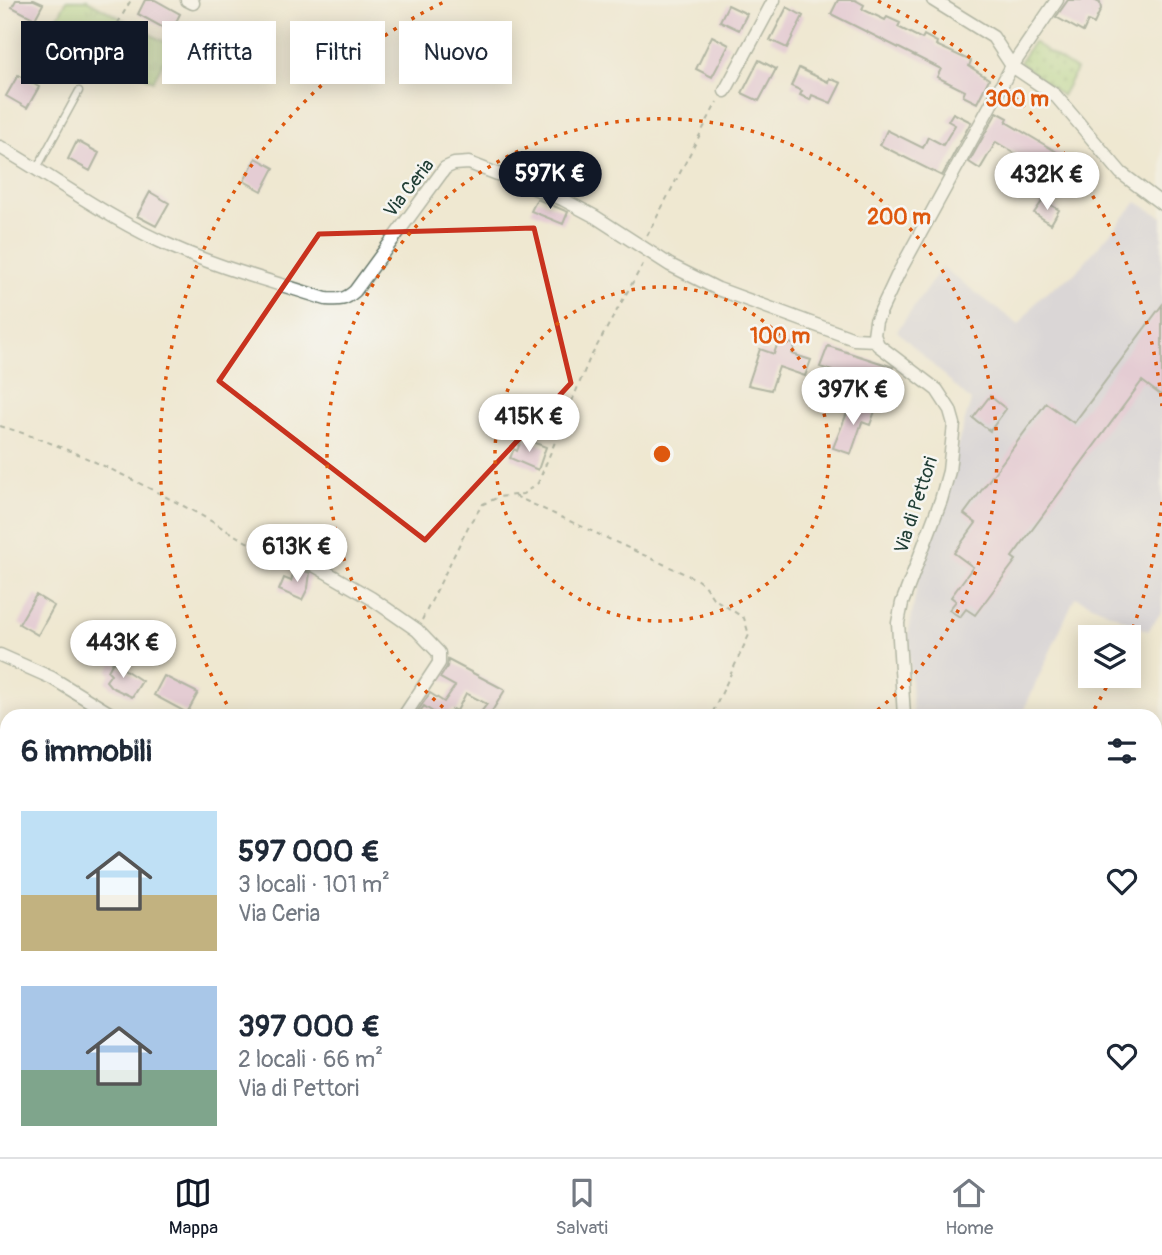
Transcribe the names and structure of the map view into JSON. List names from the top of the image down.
{
  "streets": {
    "street": ["Via Ceria", "Via di Pettori"]
  },
  "crossings": [
    ["Via Ceria", "Via di Pettori"]
  ],
  "page": {
    "chip": [
      "Compra",
      "Affitta",
      "Filtri",
      "Nuovo"
    ],
    "price": [
      "597K €",
      "432K €",
      "397K €",
      "415K €",
      "613K €",
      "443K €"
    ],
    "heading": "6 immobili",
    "list": [
      {
        "name": "597 000 €",
        "note": "3 locali · 101 m² · Via Ceria"
      },
      {
        "name": "397 000 €",
        "note": "2 locali · 66 m² · Via di Pettori"
      }
    ],
    "tabs": ["Mappa", "Salvati", "Home"]
  },
  "rings": ["300 m", "200 m", "100 m"]
}
